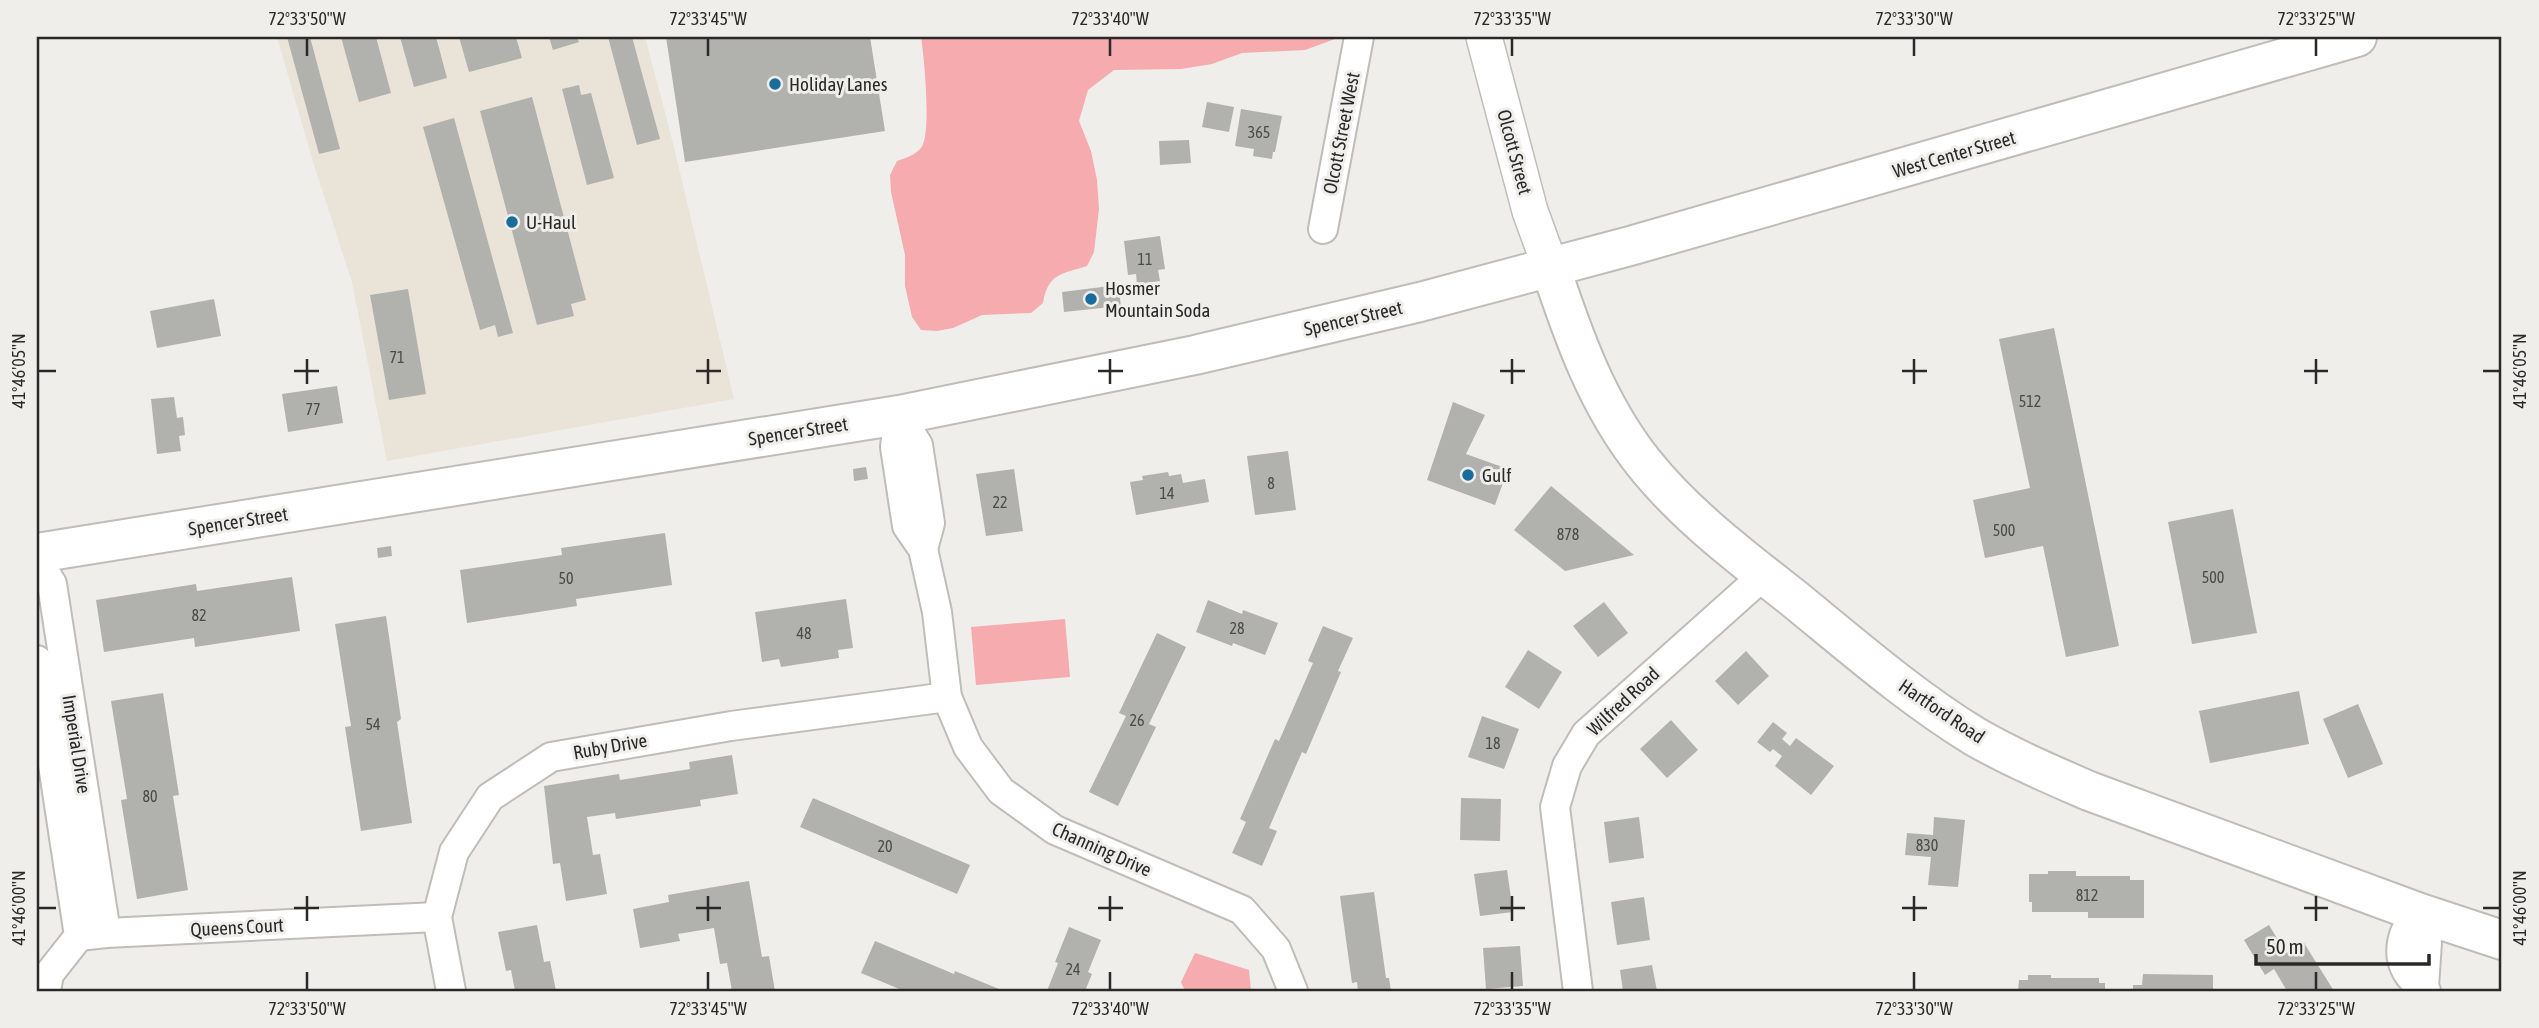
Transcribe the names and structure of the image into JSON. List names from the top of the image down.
{
  "streets": {
    "main road": ["West Center Street", "Spencer Street", "Hartford Road"],
    "street": [
      "Olcott Street West",
      "Olcott Street",
      "Wilfred Road",
      "Imperial Drive",
      "Ruby Drive",
      "Channing Drive",
      "Queens Court"
    ]
  },
  "crossings": [
    ["Olcott Street", "West Center Street"],
    ["Olcott Street", "Spencer Street"],
    ["Olcott Street", "Hartford Road"],
    ["West Center Street", "Spencer Street"],
    ["West Center Street", "Hartford Road"],
    ["Spencer Street", "Hartford Road"],
    ["Spencer Street", "Channing Drive"],
    ["Wilfred Road", "Hartford Road"],
    ["Imperial Drive", "Queens Court"],
    ["Ruby Drive", "Channing Drive"],
    ["Ruby Drive", "Queens Court"]
  ],
  "places": [
    "Holiday Lanes",
    "U-Haul",
    "Hosmer Mountain Soda",
    "Gulf"
  ],
  "house_numbers": [
    "365",
    "11",
    "71",
    "512",
    "77",
    "8",
    "14",
    "22",
    "500",
    "878",
    "500",
    "50",
    "82",
    "28",
    "48",
    "26",
    "54",
    "18",
    "80",
    "830",
    "20",
    "812",
    "24"
  ],
  "scale_bar": "50 m",
  "coordinates": [
    "72°33'50\"W",
    "72°33'45\"W",
    "72°33'40\"W",
    "72°33'35\"W",
    "72°33'30\"W",
    "72°33'25\"W",
    "41°46'05\"N",
    "41°46'00\"N"
  ]
}
